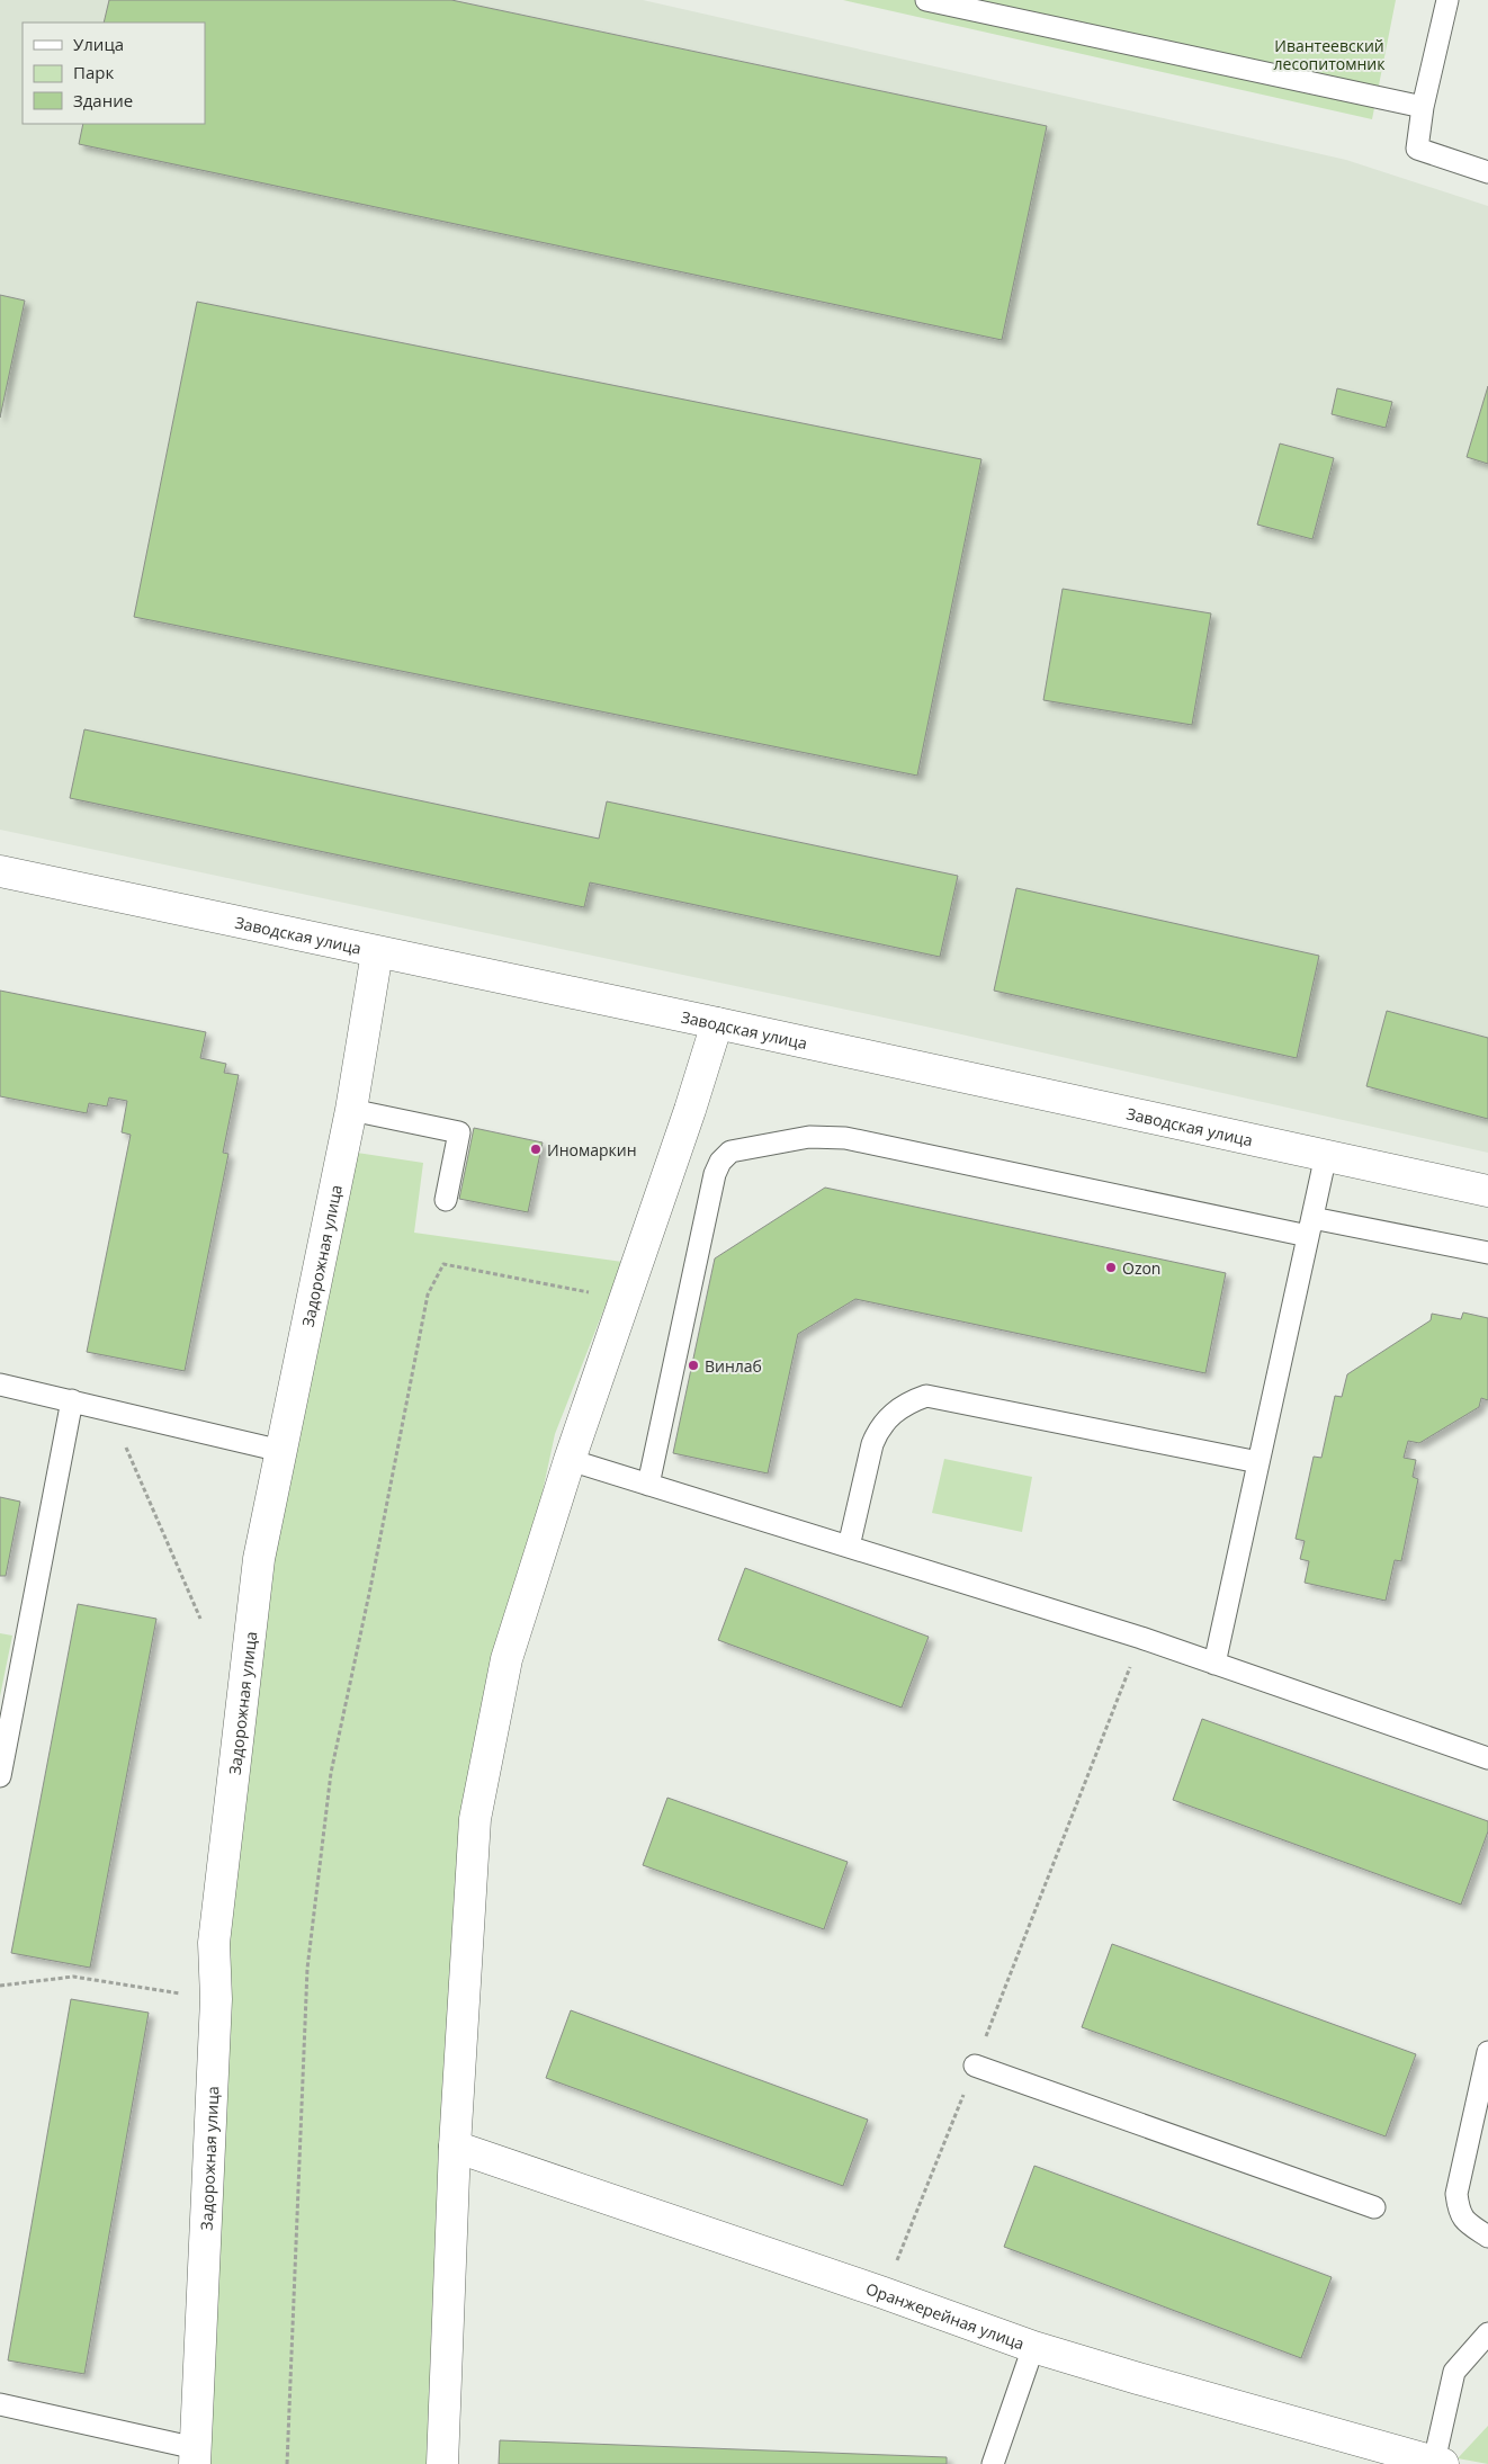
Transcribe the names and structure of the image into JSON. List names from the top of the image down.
{
  "streets": {
    "street": ["Заводская улица", "Задорожная улица", "Оранжерейная улица"]
  },
  "crossings": [
    ["Заводская улица", "Задорожная улица"]
  ],
  "parks": ["Ивантеевский лесопитомник"],
  "places": ["Иномаркин", "Ozon", "Винлаб"],
  "legend": ["Улица", "Парк", "Здание"]
}
